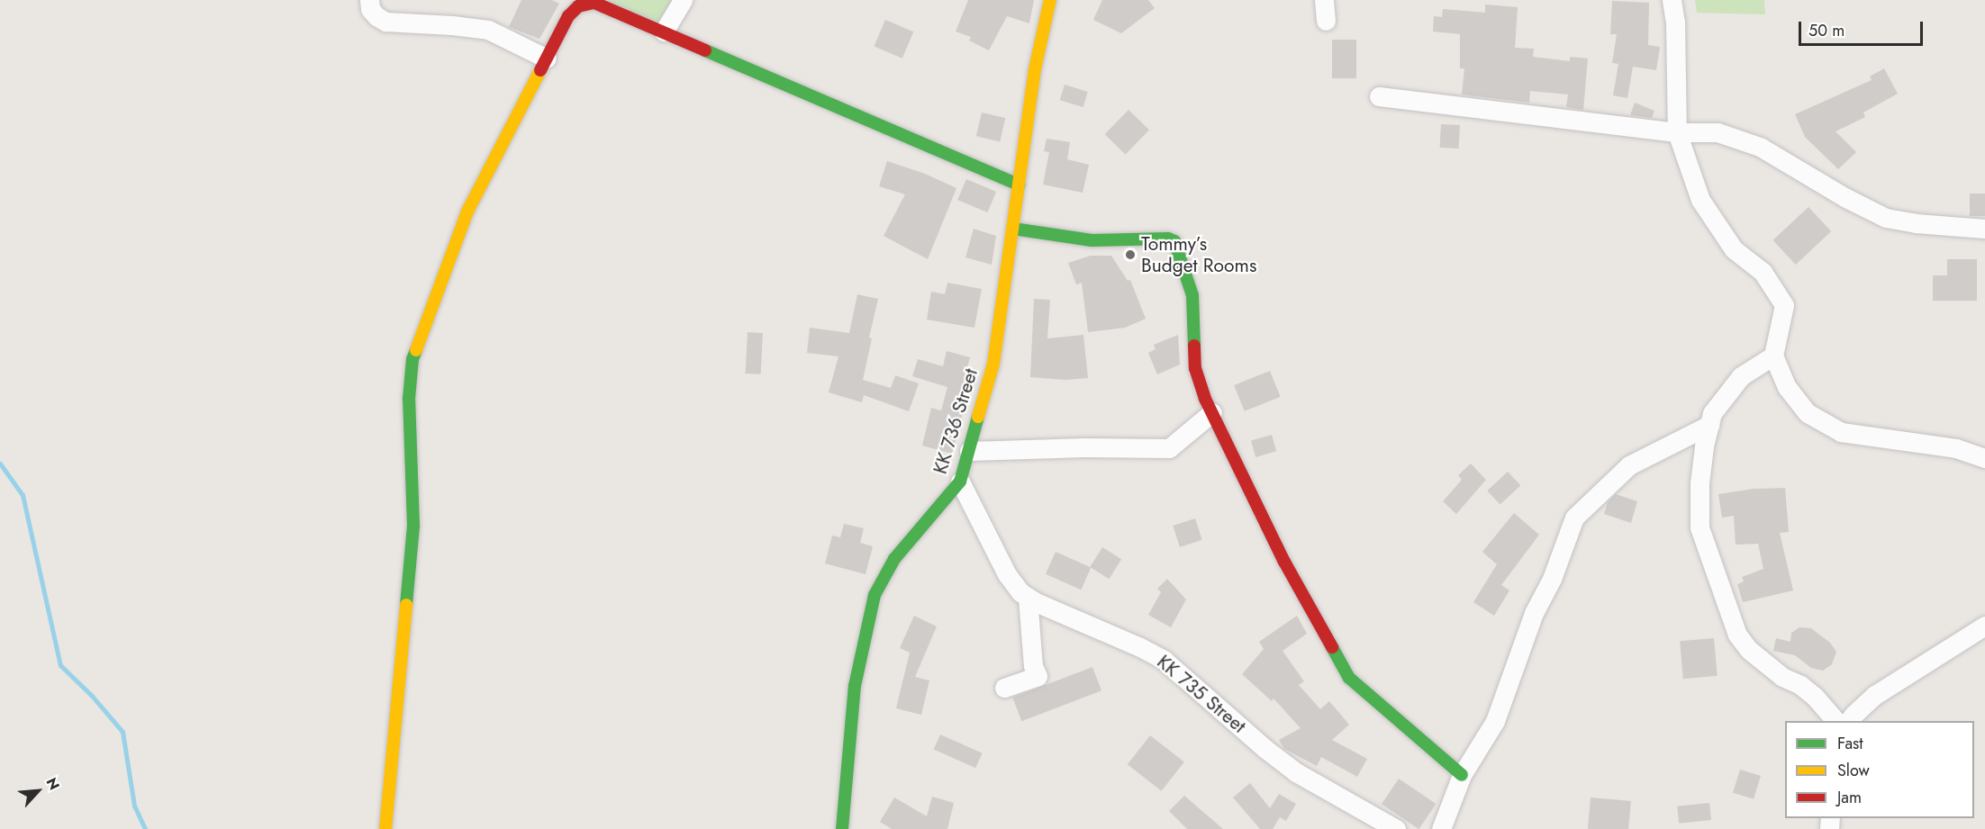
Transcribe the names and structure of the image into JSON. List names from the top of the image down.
{
  "streets": {
    "street": ["KK 736 Street", "KK 735 Street"]
  },
  "crossings": [
    ["KK 736 Street", "KK 735 Street"]
  ],
  "places": ["Tommy’s Budget Rooms"],
  "legend": ["Fast", "Slow", "Jam"],
  "scale_bar": "50 m",
  "north": "top right"
}
